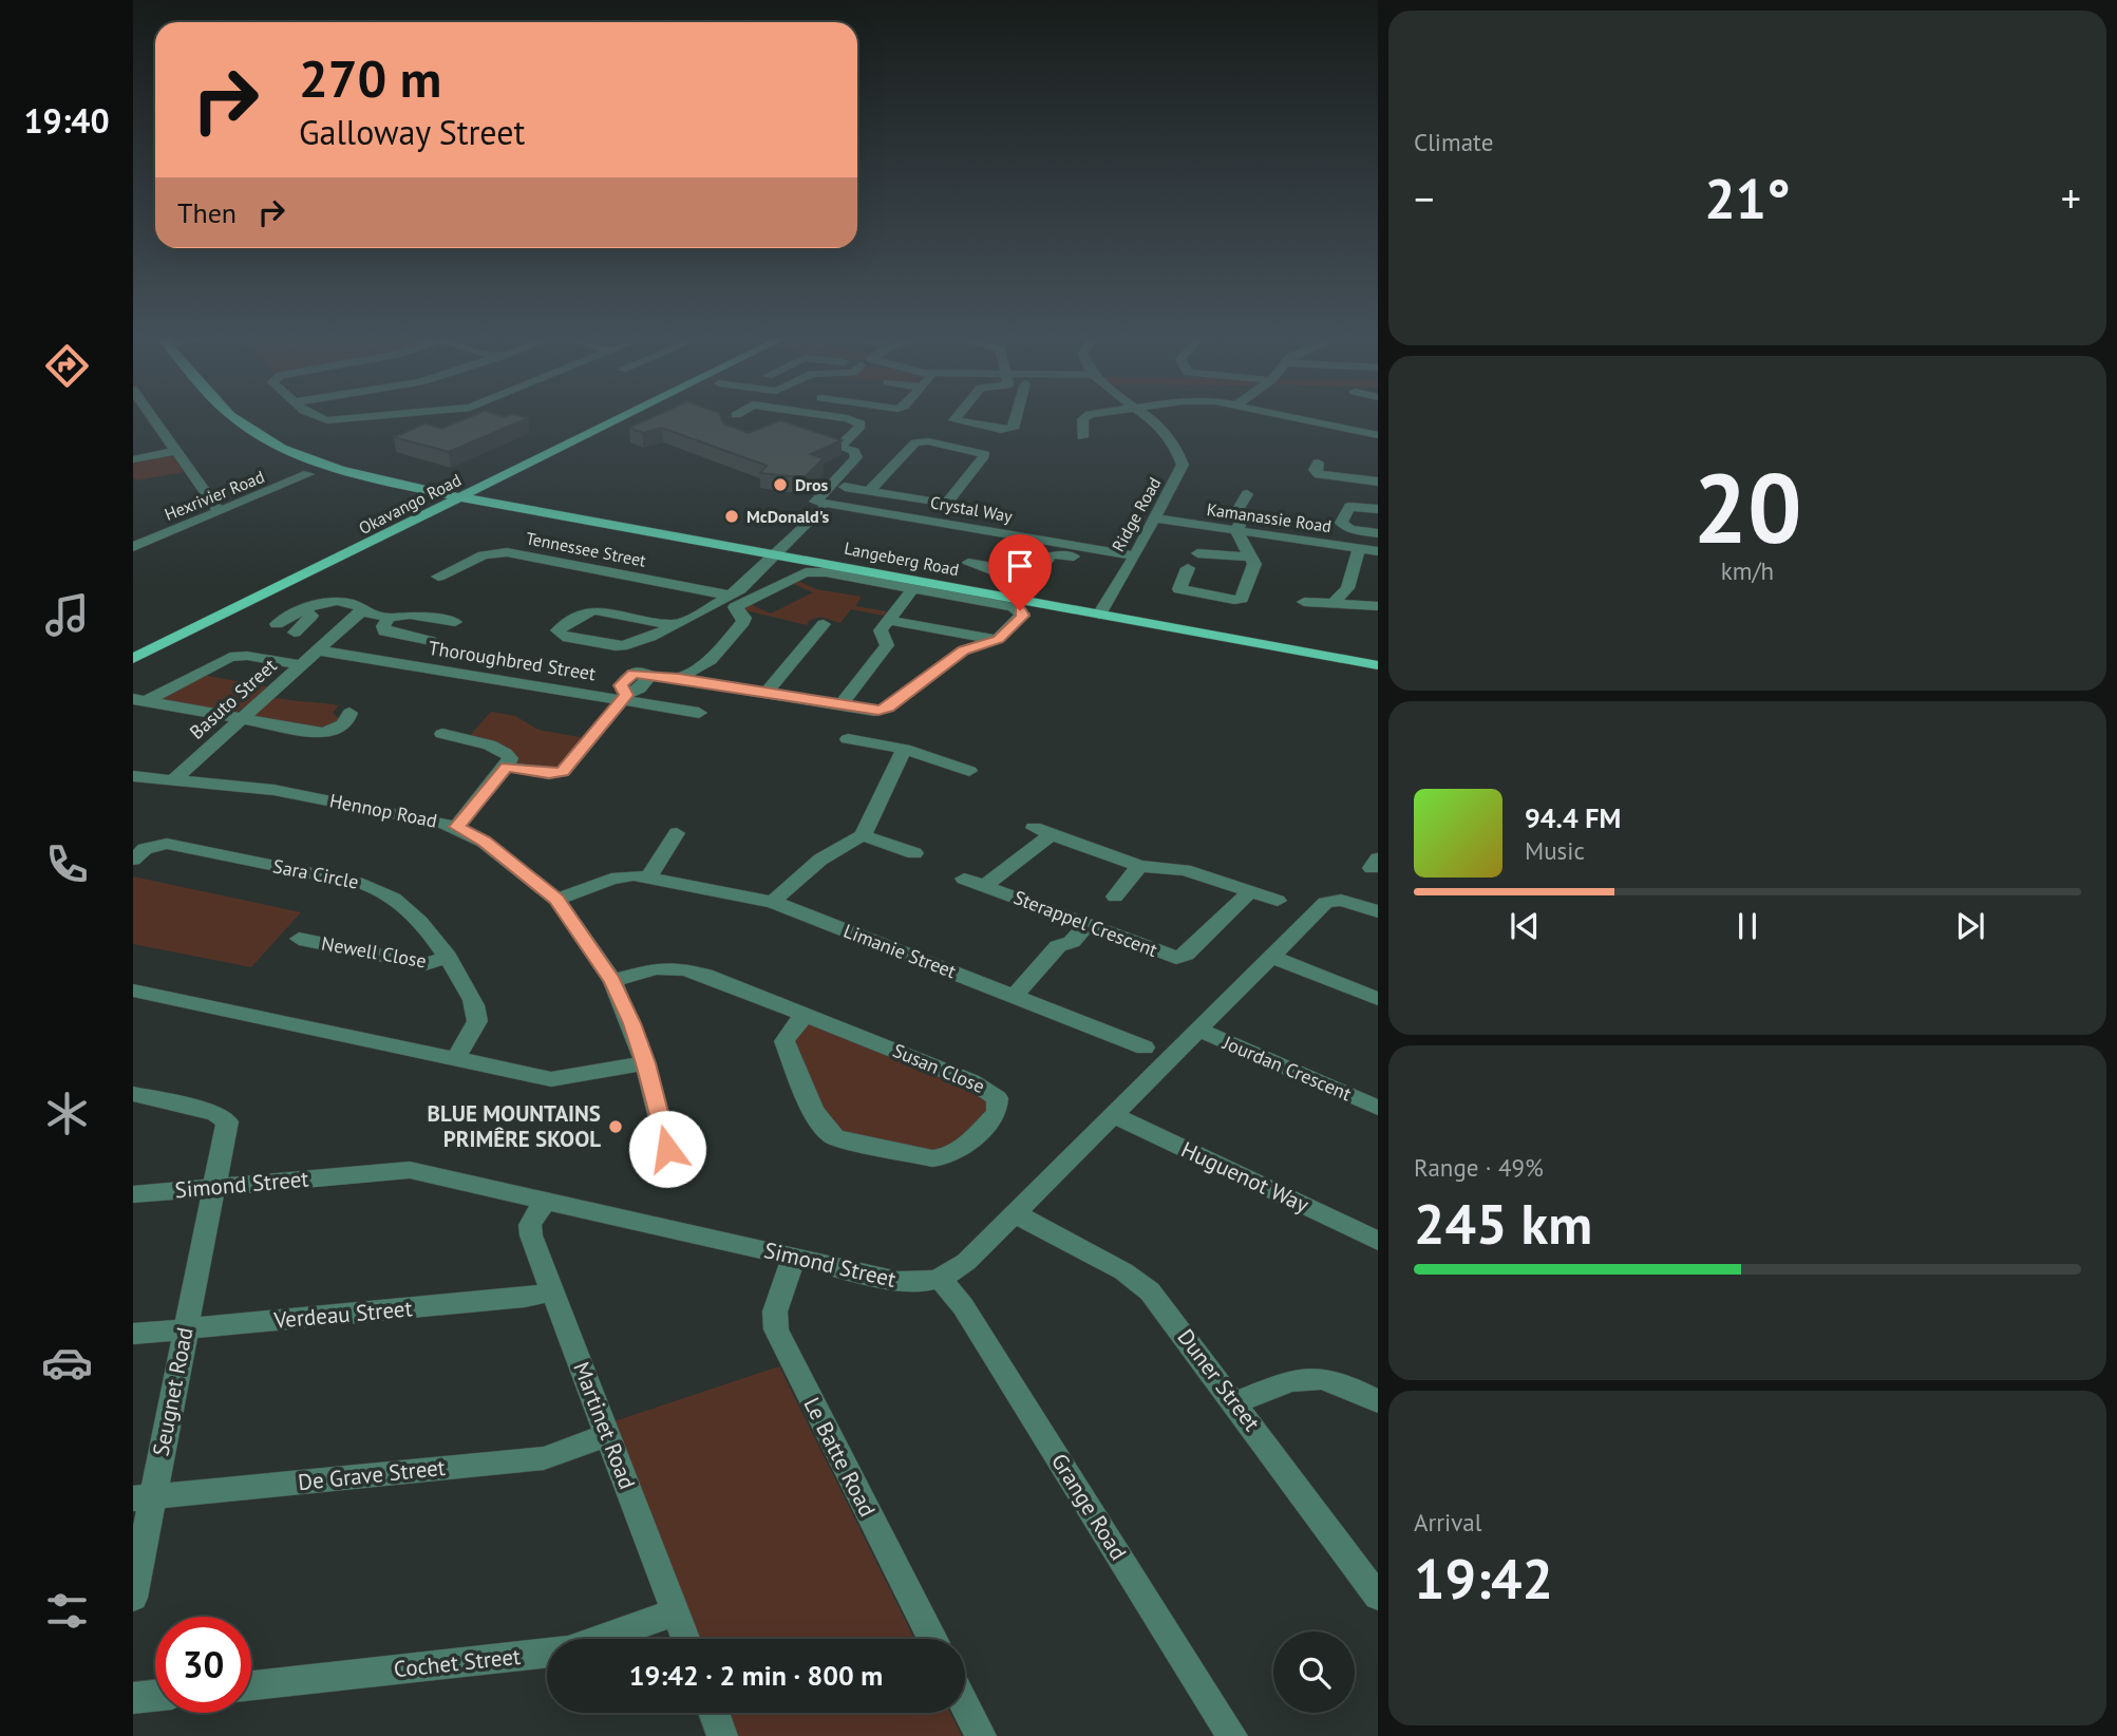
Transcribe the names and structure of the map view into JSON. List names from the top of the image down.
{
  "streets": {
    "main road": ["Okavango Road", "Langeberg Road"],
    "street": [
      "Hexrivier Road",
      "Crystal Way",
      "Ridge Road",
      "Kamanassie Road",
      "Tennessee Street",
      "Thoroughbred Street",
      "Basuto Street",
      "Hennop Road",
      "Sara Circle",
      "Sterappel Crescent",
      "Limanie Street",
      "Newell Close",
      "Susan Close",
      "Jourdan Crescent",
      "Huguenot Way",
      "Simond Street",
      "Verdeau Street",
      "Duner Street",
      "Seugnet Road",
      "Martinet Road",
      "Le Batte Road",
      "De Grave Street",
      "Grange Road",
      "Cochet Street"
    ]
  },
  "crossings": [
    ["Okavango Road", "Langeberg Road"],
    ["Crystal Way", "Ridge Road"],
    ["Ridge Road", "Kamanassie Road"],
    ["Ridge Road", "Langeberg Road"],
    ["Thoroughbred Street", "Basuto Street"],
    ["Basuto Street", "Hennop Road"],
    ["Hennop Road", "Limanie Street"],
    ["Hennop Road", "Susan Close"],
    ["Sara Circle", "Newell Close"],
    ["Simond Street", "Seugnet Road"],
    ["Simond Street", "Martinet Road"],
    ["Simond Street", "Le Batte Road"],
    ["Simond Street", "Grange Road"],
    ["Verdeau Street", "Seugnet Road"],
    ["Verdeau Street", "Martinet Road"],
    ["Seugnet Road", "De Grave Street"],
    ["Martinet Road", "De Grave Street"],
    ["Martinet Road", "Cochet Street"]
  ],
  "places": ["Dros", "McDonald's", "BLUE MOUNTAINS PRIMÊRE SKOOL"],
  "page": {
    "tabs": "19:40",
    "tile": [
      "Climate",
      ["20", "km/h"],
      ["Range · 49%", "245 km"],
      ["Arrival", "19:42"]
    ],
    "turn": ["270 m", "Galloway Street"],
    "heat": ["−", "21°", "+"],
    "then": "Then",
    "song": ["94.4 FM", "Music"],
    "limit": "30",
    "trip": "19:42 · 2 min · 800 m"
  }
}
